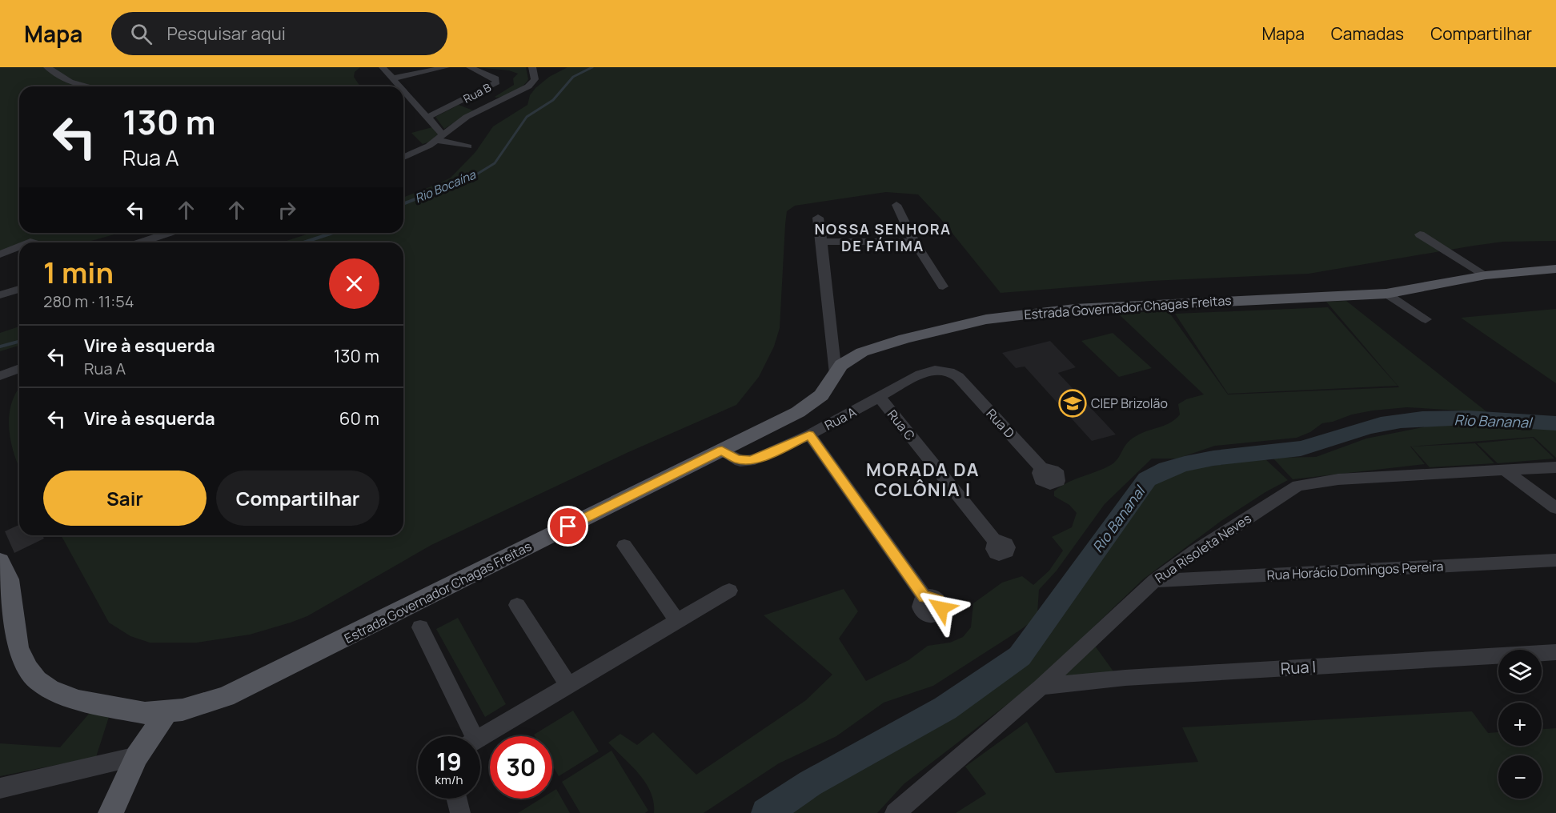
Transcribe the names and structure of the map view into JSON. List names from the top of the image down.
{
  "streets": {
    "main road": ["Estrada Governador Chagas Freitas"],
    "street": [
      "Rua B",
      "Rua A",
      "Rua D",
      "Rua C",
      "Rua Risoleta Neves",
      "Rua Horácio Domingos Pereira",
      "Rua I"
    ]
  },
  "crossings": [
    ["Estrada Governador Chagas Freitas", "Rua A"],
    ["Rua A", "Rua D"],
    ["Rua A", "Rua C"],
    ["Rua Risoleta Neves", "Rua Horácio Domingos Pereira"],
    ["Rua Risoleta Neves", "Rua I"]
  ],
  "districts": ["NOSSA SENHORA DE FÁTIMA", "MORADA DA COLÔNIA I"],
  "water": ["Rio Bocaína", "Rio Bananal"],
  "places": {
    "school or university": ["CIEP Brizolão"]
  },
  "page": {
    "header": "Mapa",
    "search": "Pesquisar aqui",
    "nav": ["Mapa", "Camadas", "Compartilhar"],
    "turn": ["130 m", "Rua A"],
    "heading": ["1 min", "280 m · 11:54"],
    "list": [
      {
        "name": "Vire à esquerda",
        "note": "Rua A",
        "value": "130 m"
      },
      {
        "name": "Vire à esquerda",
        "value": "60 m"
      }
    ],
    "buttons": ["Sair", "Compartilhar"],
    "map_buttons": ["+", "−"],
    "speed": "19 km/h",
    "limit": "30"
  }
}
